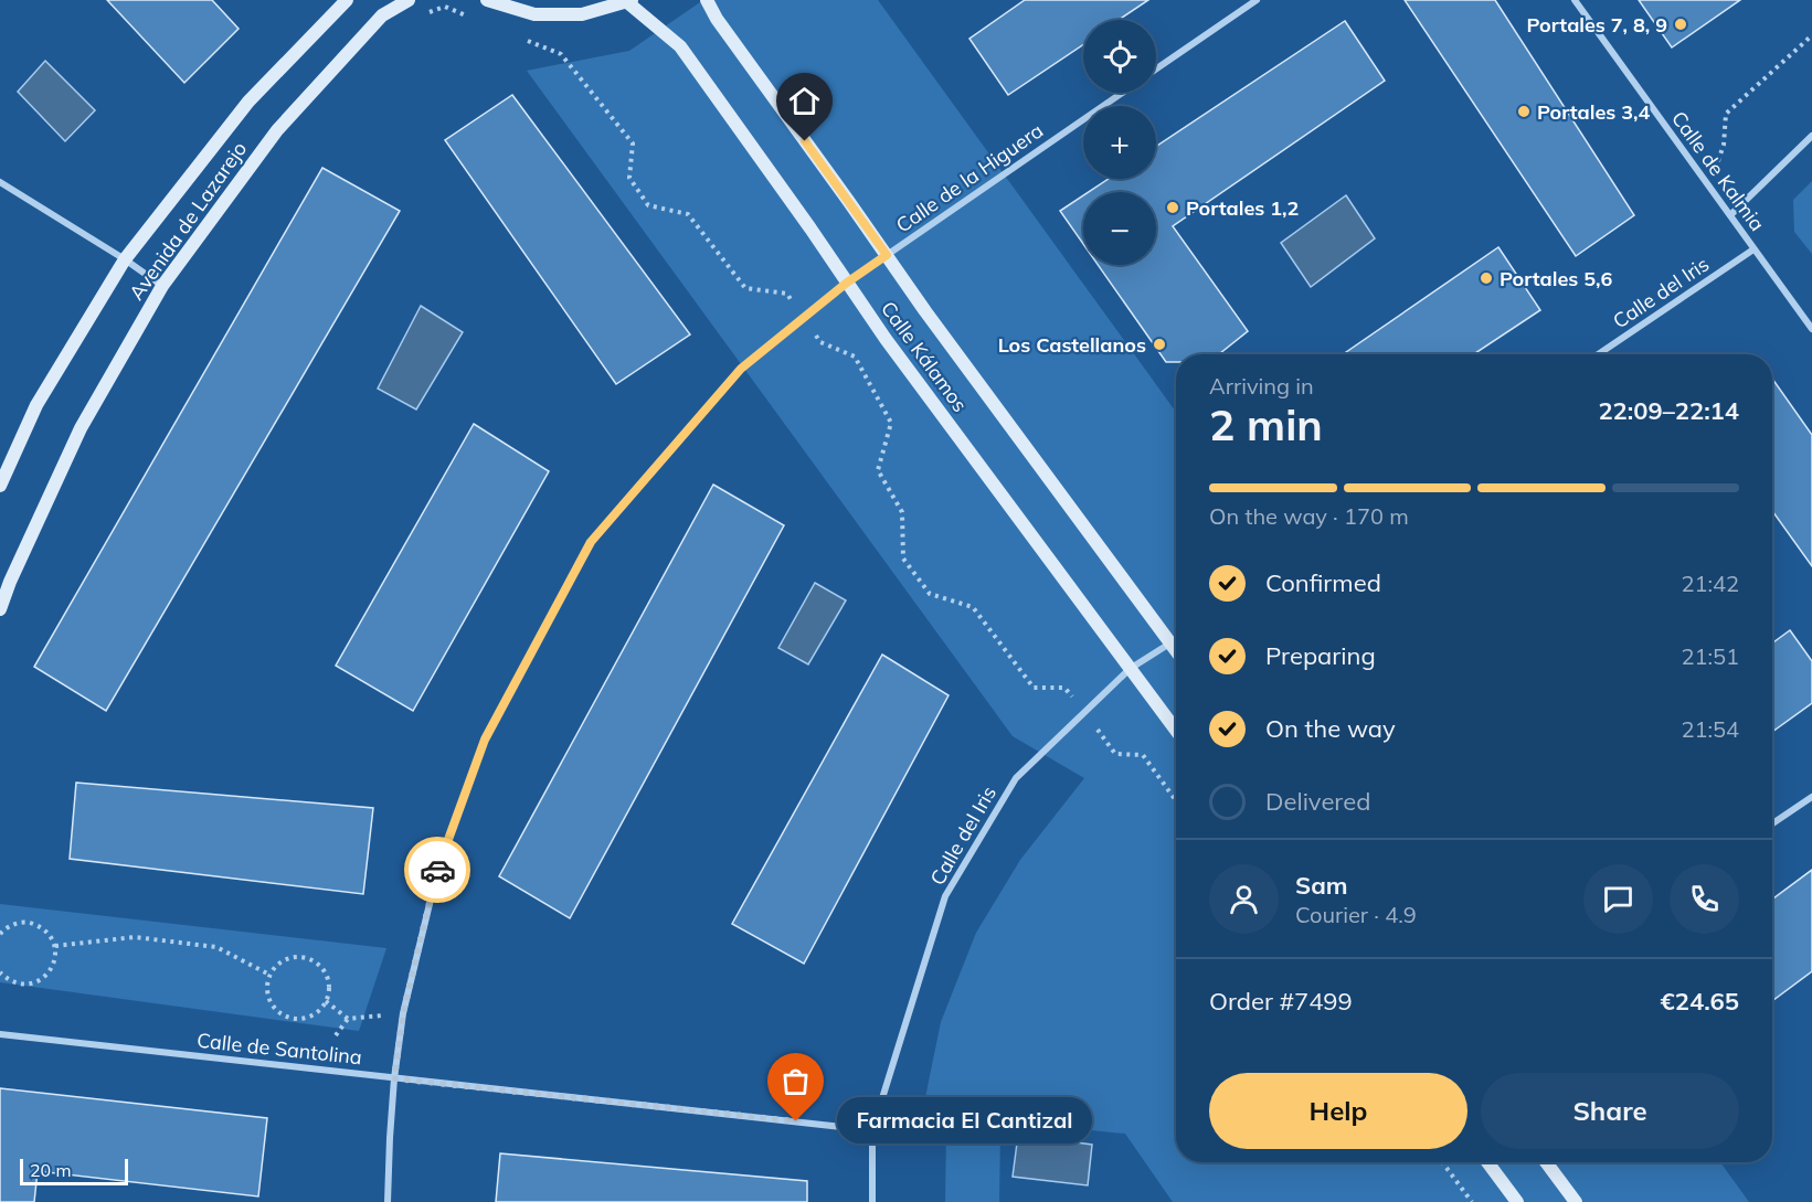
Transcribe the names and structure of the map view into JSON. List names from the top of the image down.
{
  "streets": {
    "main road": ["Avenida de Lazarejo", "Calle Kálamos"],
    "street": [
      "Calle de Kalmia",
      "Calle de la Higuera",
      "Calle del Iris",
      "Calle de Santolina"
    ]
  },
  "crossings": [
    ["Calle de Kalmia", "Calle del Iris"],
    ["Calle de la Higuera", "Calle Kálamos"],
    ["Calle de la Higuera", "Calle de Santolina"],
    ["Calle del Iris", "Calle Kálamos"],
    ["Calle del Iris", "Calle de Santolina"]
  ],
  "places": [
    "Portales 7, 8, 9",
    "Portales 3,4",
    "Portales 1,2",
    "Portales 5,6",
    "Los Castellanos",
    "Farmacia El Cantizal"
  ],
  "scale_bar": "20 m",
  "page": {
    "map_buttons": ["+", "−"],
    "heading": ["2 min", "Arriving in", "22:09–22:14"],
    "panel": [
      "Sam",
      "Courier · 4.9",
      "Order #7499",
      "€24.65"
    ],
    "bar": "On the way · 170 m",
    "list": [
      ["Confirmed", "21:42"],
      ["Preparing", "21:51"],
      ["On the way", "21:54"],
      "Delivered"
    ],
    "buttons": ["Help", "Share"],
    "bubble": "Farmacia El Cantizal",
    "scale": "20 m"
  }
}
